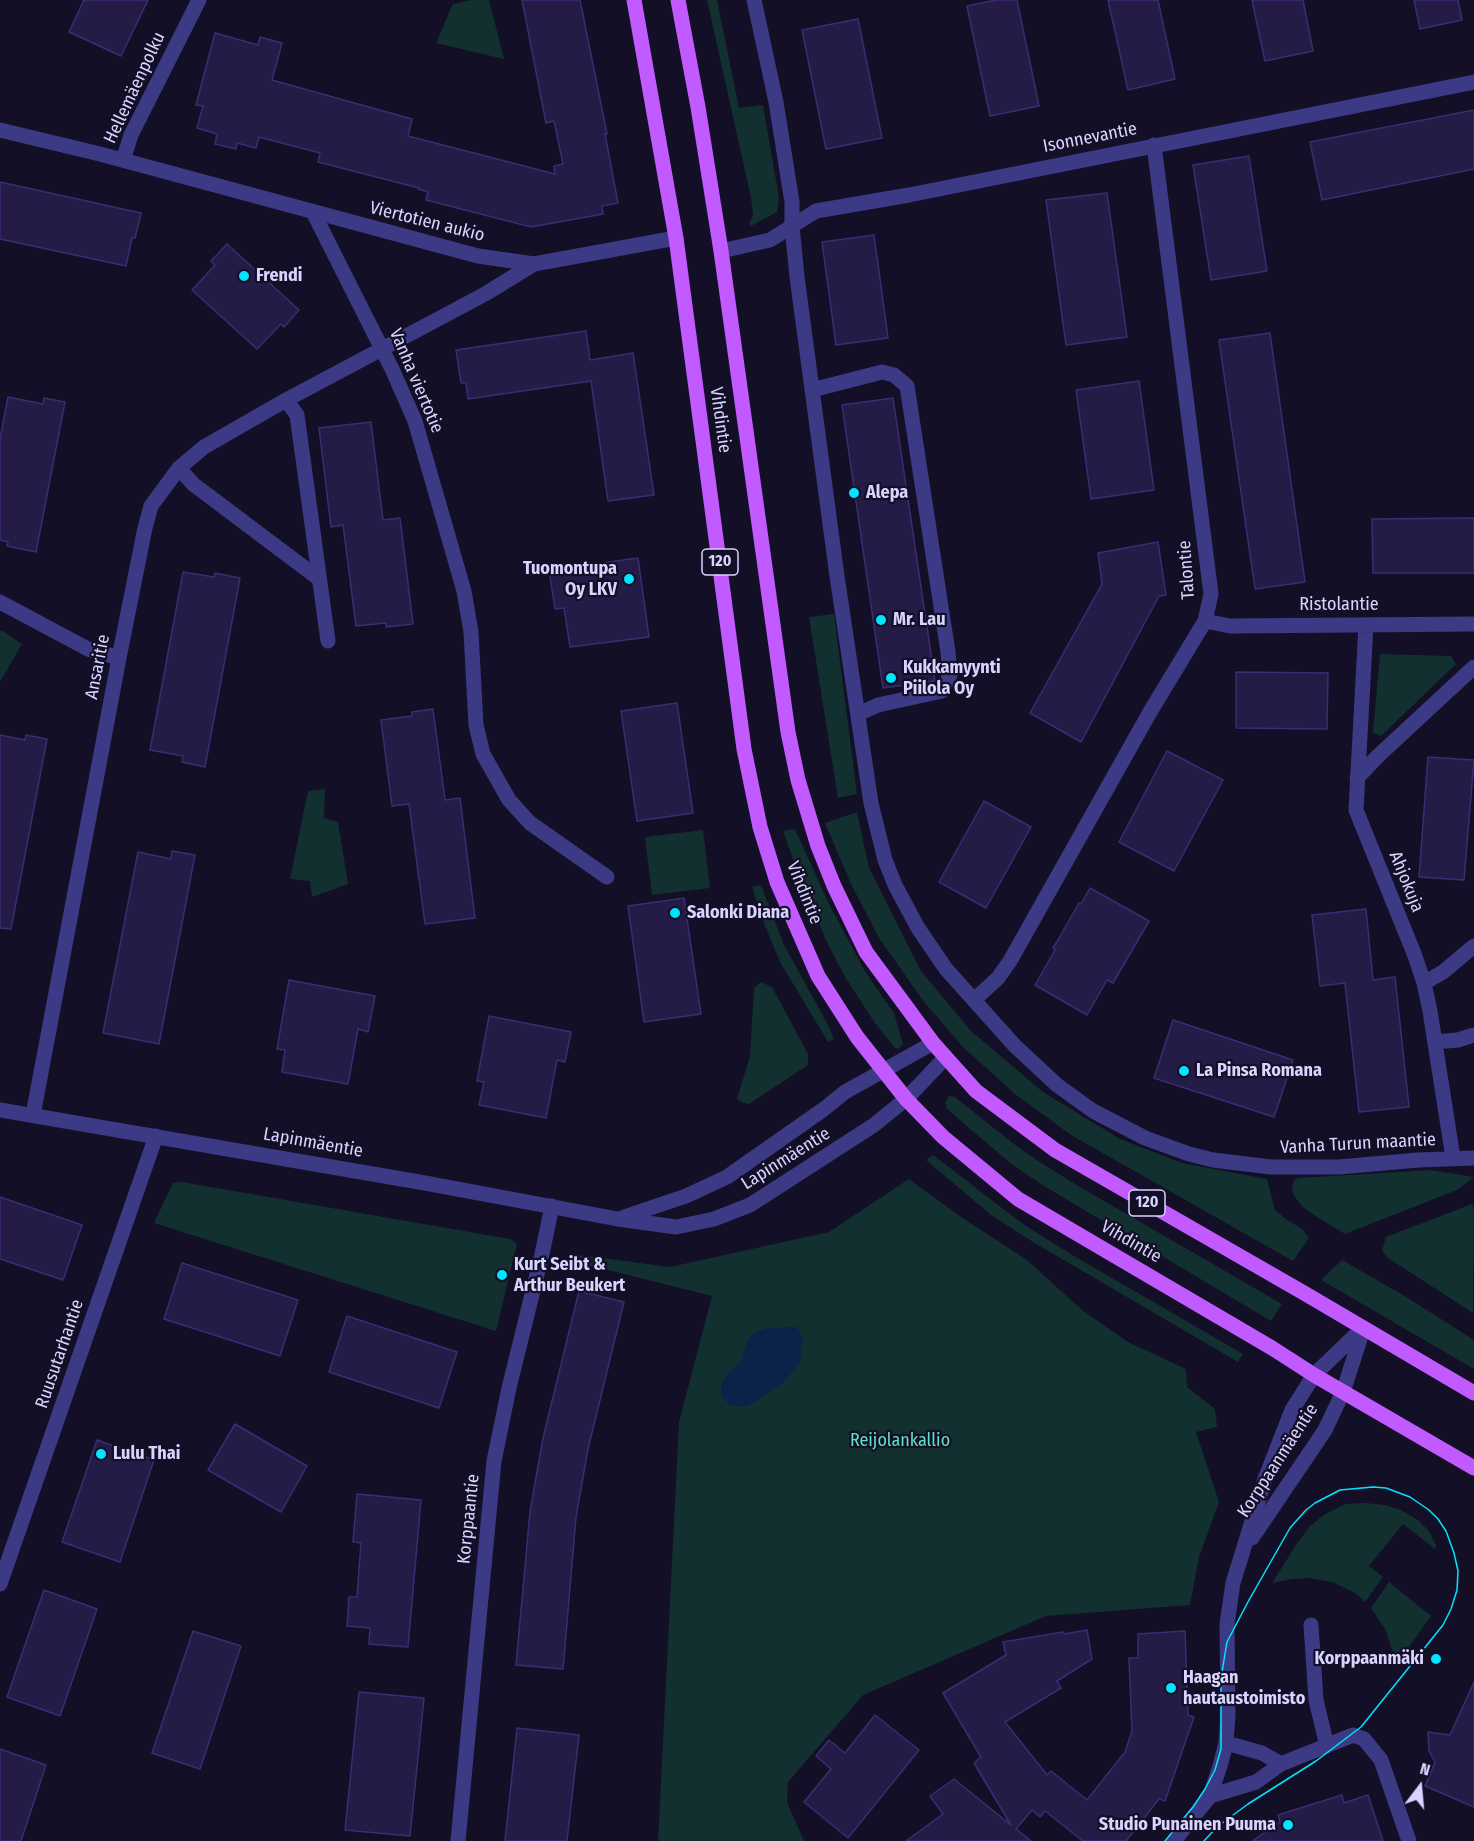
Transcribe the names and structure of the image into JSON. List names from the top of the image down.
{
  "streets": {
    "main road": ["Vihdintie", "120"],
    "street": [
      "Hellemäenpolku",
      "Isonnevantie",
      "Viertotien aukio",
      "Vanha viertotie",
      "Talontie",
      "Ristolantie",
      "Ansaritie",
      "Ahjokuja",
      "Lapinmäentie",
      "Vanha Turun maantie",
      "Ruusutarhantie",
      "Korppaanmäentie",
      "Korppaantie"
    ]
  },
  "crossings": [
    ["Isonnevantie", "Vihdintie"],
    ["Isonnevantie", "Talontie"],
    ["Viertotien aukio", "Vanha viertotie"],
    ["Viertotien aukio", "Vihdintie"],
    ["Viertotien aukio", "Ansaritie"],
    ["Vanha viertotie", "Ansaritie"],
    ["Vihdintie", "Lapinmäentie"],
    ["Vihdintie", "Korppaanmäentie"],
    ["Talontie", "Ristolantie"],
    ["Talontie", "Vanha Turun maantie"],
    ["Ristolantie", "Ahjokuja"],
    ["Ansaritie", "Lapinmäentie"],
    ["Ahjokuja", "Vanha Turun maantie"],
    ["Lapinmäentie", "Ruusutarhantie"],
    ["Lapinmäentie", "Korppaantie"]
  ],
  "parks": ["Reijolankallio"],
  "places": [
    "Frendi",
    "Alepa",
    "Tuomontupa Oy LKV",
    "Mr. Lau",
    "Kukkamyynti Piilola Oy",
    "Salonki Diana",
    "La Pinsa Romana",
    "Kurt Seibt & Arthur Beukert",
    "Lulu Thai",
    "Korppaanmäki",
    "Haagan hautaustoimisto",
    "Studio Punainen Puuma"
  ],
  "north": "top"
}
